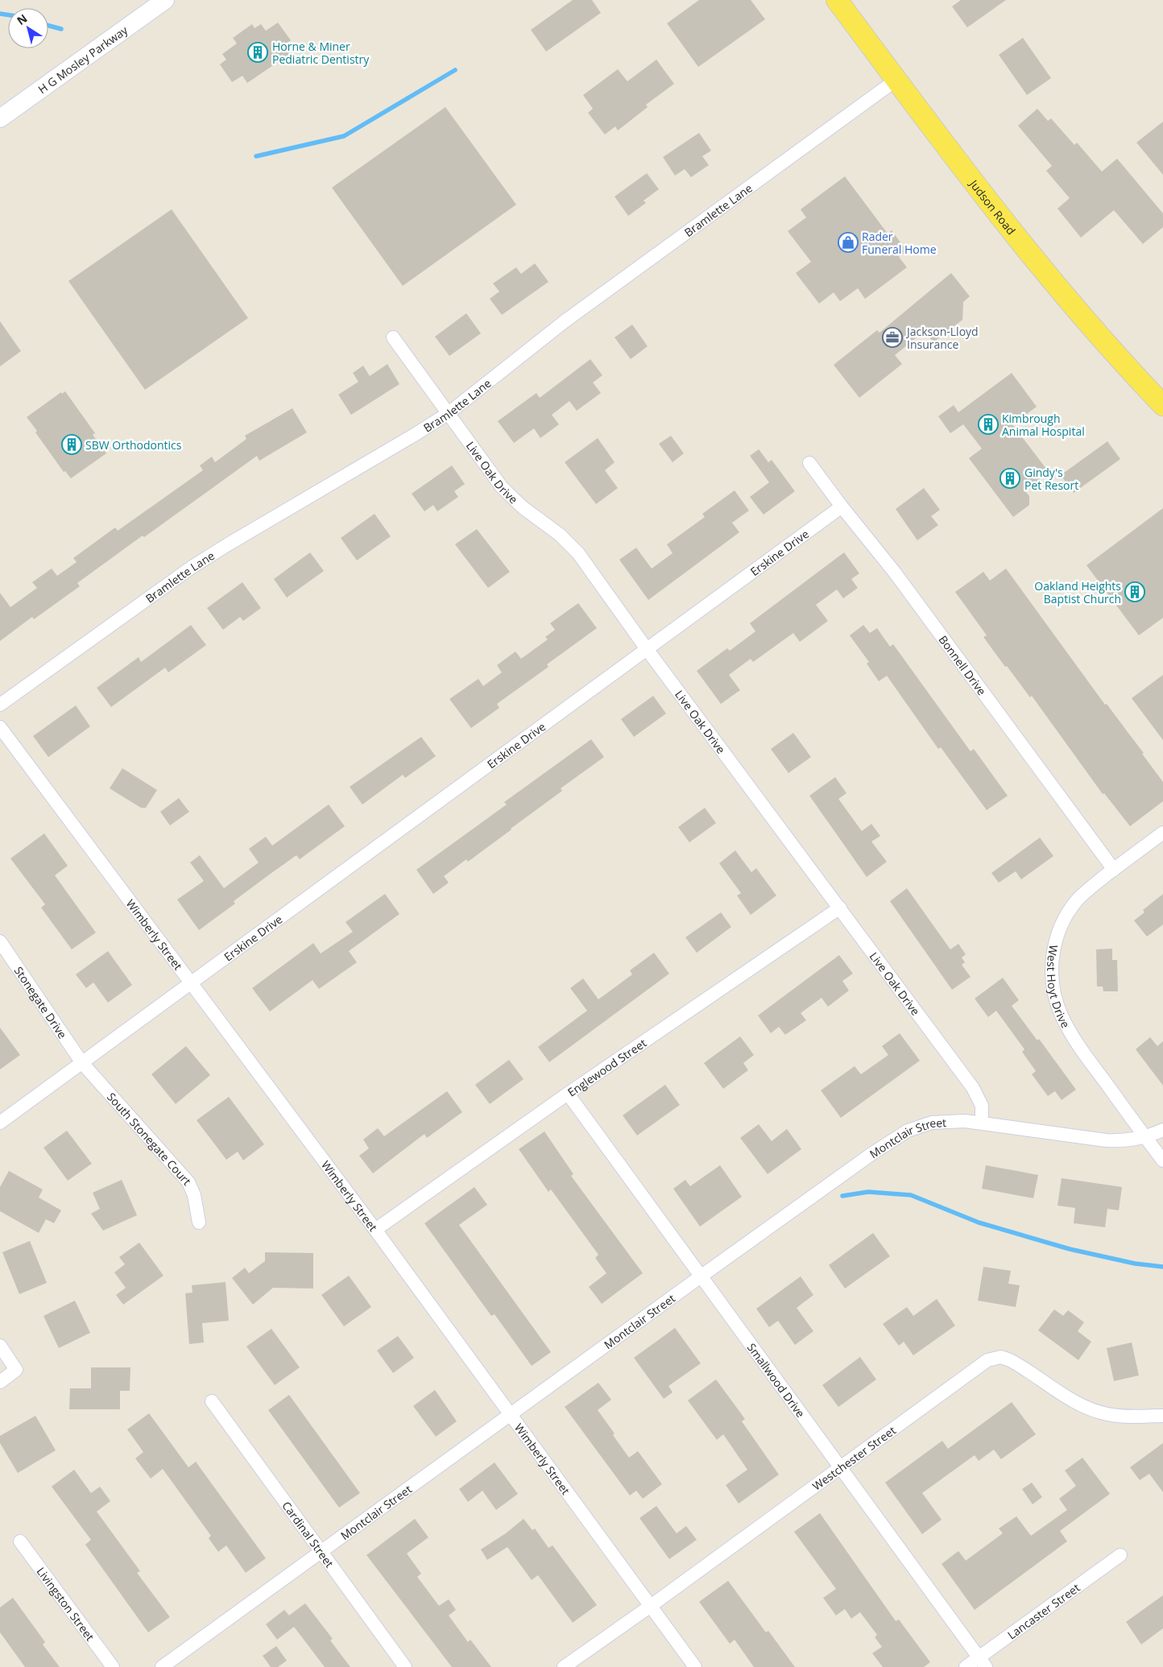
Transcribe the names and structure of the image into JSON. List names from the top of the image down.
{
  "streets": {
    "main road": ["H G Mosley Parkway", "Judson Road"],
    "street": [
      "Bramlette Lane",
      "Live Oak Drive",
      "Erskine Drive",
      "Bonnell Drive",
      "Wimberly Street",
      "West Hoyt Drive",
      "Stonegate Drive",
      "Englewood Street",
      "South Stonegate Court",
      "Montclair Street",
      "Smallwood Drive",
      "Westchester Street",
      "Cardinal Street",
      "Livingston Street",
      "Lancaster Street"
    ]
  },
  "crossings": [
    ["Judson Road", "Bramlette Lane"],
    ["Bramlette Lane", "Live Oak Drive"],
    ["Live Oak Drive", "Erskine Drive"],
    ["Live Oak Drive", "Englewood Street"],
    ["Live Oak Drive", "Montclair Street"],
    ["Erskine Drive", "Bonnell Drive"],
    ["Erskine Drive", "Wimberly Street"],
    ["Bonnell Drive", "West Hoyt Drive"],
    ["Wimberly Street", "Englewood Street"],
    ["Wimberly Street", "Montclair Street"],
    ["Wimberly Street", "Westchester Street"],
    ["West Hoyt Drive", "Montclair Street"],
    ["Stonegate Drive", "South Stonegate Court"],
    ["Englewood Street", "Smallwood Drive"],
    ["Montclair Street", "Smallwood Drive"],
    ["Montclair Street", "Cardinal Street"],
    ["Smallwood Drive", "Westchester Street"],
    ["Smallwood Drive", "Lancaster Street"]
  ],
  "places": {
    "building": [
      "Horne & Miner Pediatric Dentistry",
      "Kimbrough Animal Hospital",
      "SBW Orthodontics",
      "Gindy's Pet Resort",
      "Oakland Heights Baptist Church"
    ],
    "shop": ["Rader Funeral Home"],
    "office": ["Jackson-Lloyd Insurance"]
  },
  "north": "top left"
}
